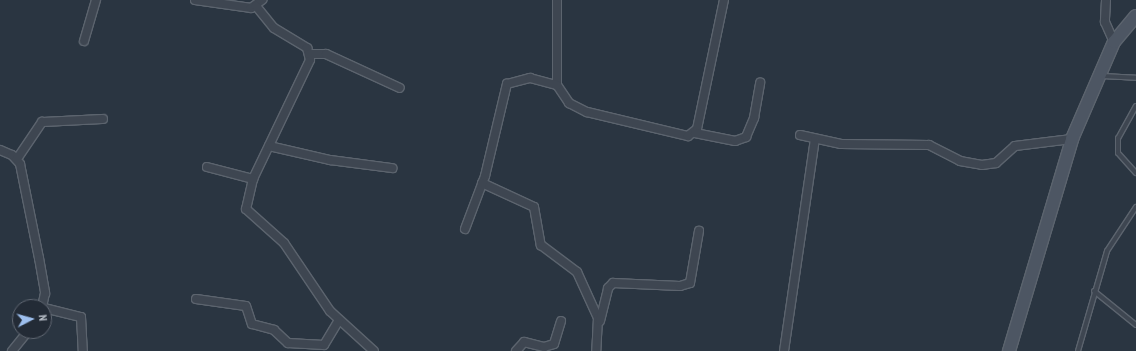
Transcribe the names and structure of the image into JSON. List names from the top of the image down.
{
  "north": "right"
}
